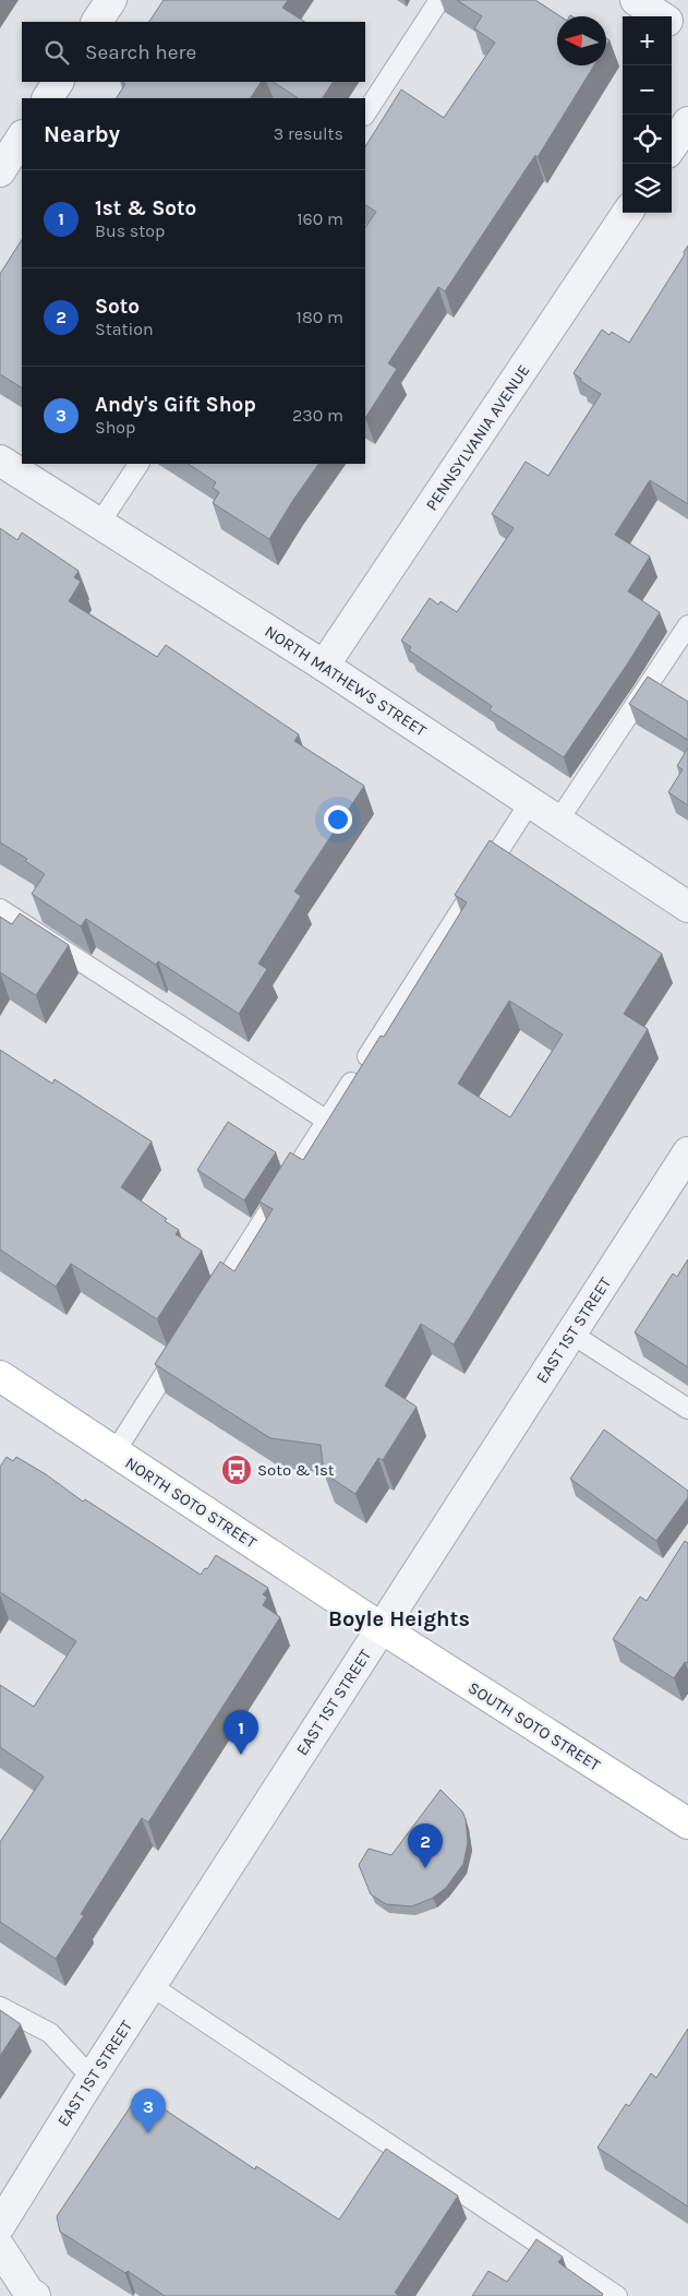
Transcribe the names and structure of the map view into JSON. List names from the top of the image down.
{
  "streets": {
    "main road": ["NORTH SOTO STREET", "SOUTH SOTO STREET"],
    "street": ["PENNSYLVANIA AVENUE", "NORTH MATHEWS STREET", "EAST 1ST STREET"]
  },
  "crossings": [
    ["PENNSYLVANIA AVENUE", "NORTH MATHEWS STREET"],
    ["EAST 1ST STREET", "NORTH SOTO STREET"],
    ["EAST 1ST STREET", "SOUTH SOTO STREET"],
    ["NORTH SOTO STREET", "SOUTH SOTO STREET"]
  ],
  "districts": ["Boyle Heights"],
  "places": {
    "bus stop": ["Soto & 1st"]
  },
  "north": "left",
  "page": {
    "map_buttons": ["+", "−"],
    "search": "Search here",
    "heading": ["Nearby", "3 results"],
    "list": [
      {
        "mark": "1",
        "name": "1st & Soto",
        "note": "Bus stop",
        "value": "160 m"
      },
      {
        "mark": "2",
        "name": "Soto",
        "note": "Station",
        "value": "180 m"
      },
      {
        "mark": "3",
        "name": "Andy's Gift Shop",
        "note": "Shop",
        "value": "230 m"
      }
    ],
    "pins": ["1", "2", "3"]
  }
}
